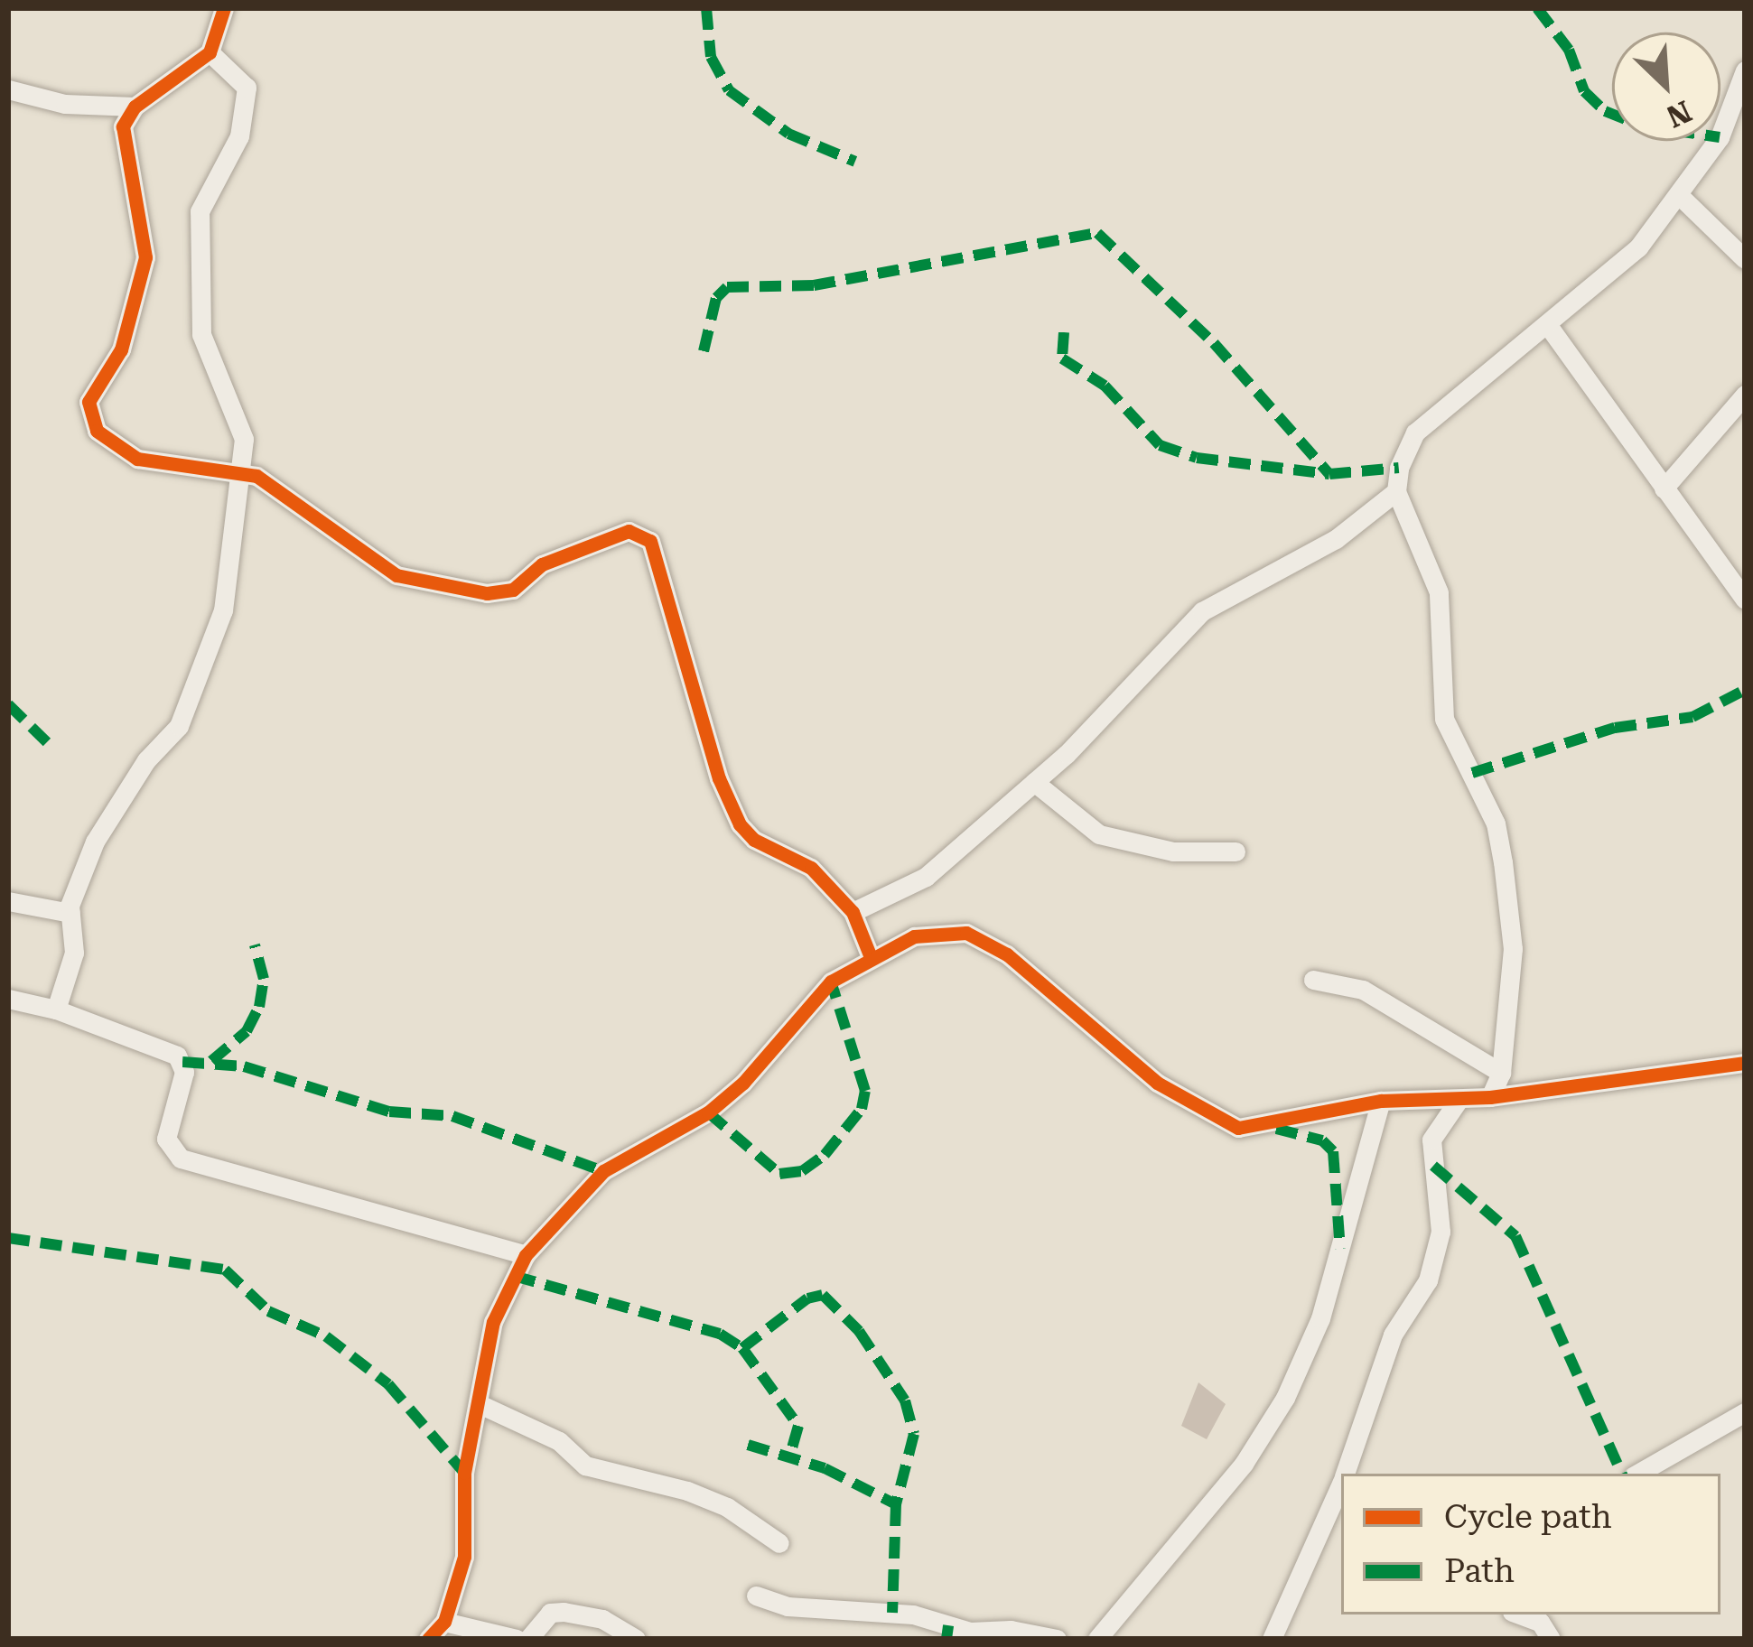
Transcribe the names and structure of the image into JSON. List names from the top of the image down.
{
  "legend": ["Cycle path", "Path"],
  "north": "bottom right"
}
